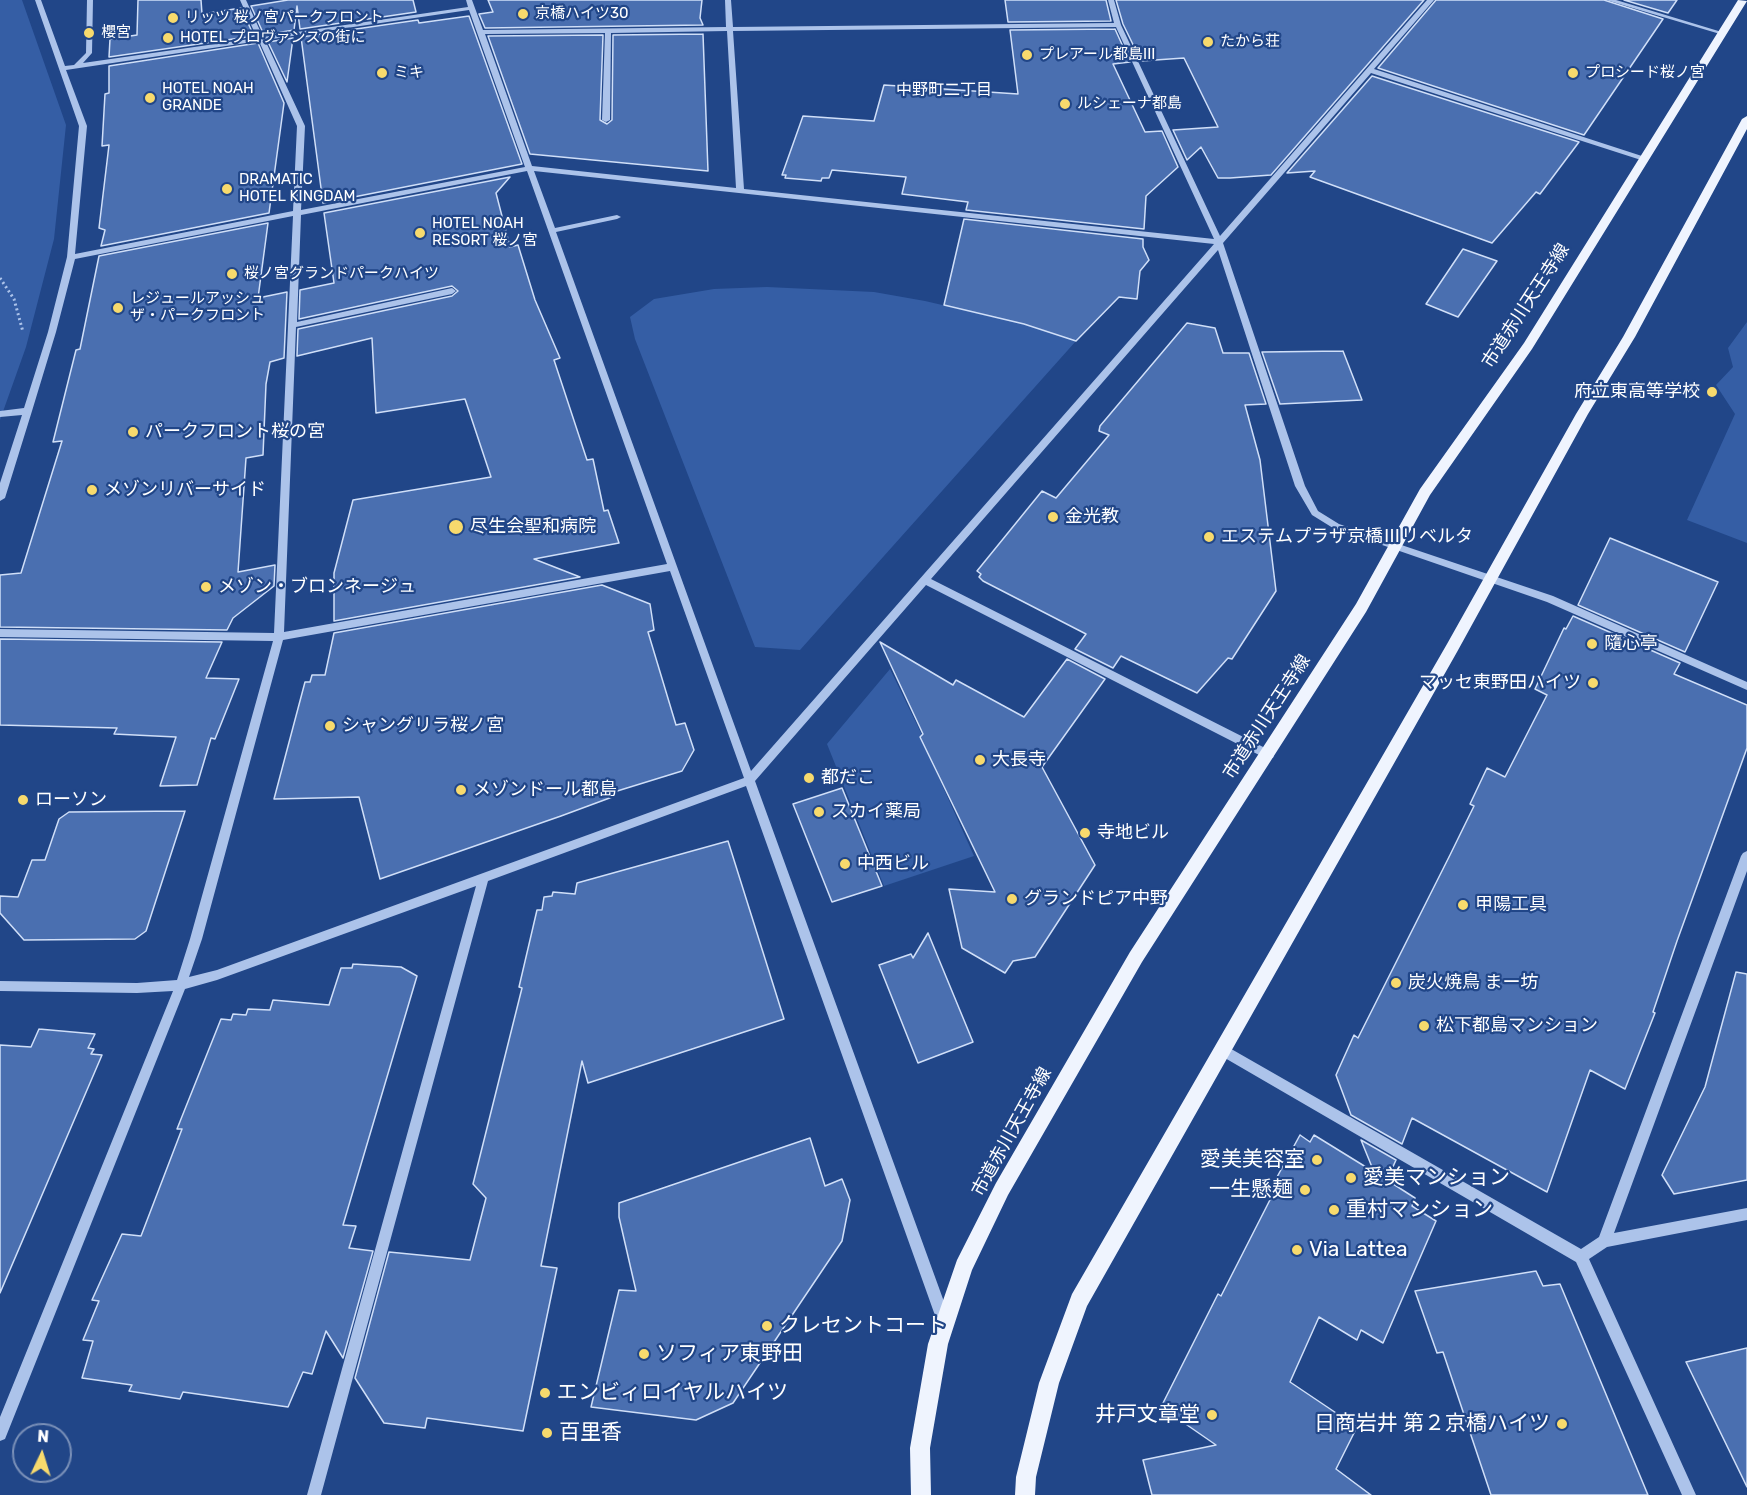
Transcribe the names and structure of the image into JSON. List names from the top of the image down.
{
  "streets": {
    "main road": ["市道赤川天王寺線"]
  },
  "districts": ["中野町二丁目"],
  "places": [
    "京橋ハイツ30",
    "リッツ 桜ノ宮パークフロント",
    "櫻宮",
    "HOTEL プロヴァンスの街に",
    "たから荘",
    "プレアール都島III",
    "ミキ",
    "プロシード桜ノ宮",
    "HOTEL NOAH GRANDE",
    "ルシェーナ都島",
    "DRAMATIC HOTEL KINGDAM",
    "HOTEL NOAH RESORT 桜ノ宮",
    "桜ノ宮グランドパークハイツ",
    "レジュールアッシュ ザ・パークフロント",
    "府立東高等学校",
    "パークフロント桜の宮",
    "メゾンリバーサイド",
    "金光教",
    "尽生会聖和病院",
    "エステムプラザ京橋Ⅲリベルタ",
    "メゾン・ブロンネージュ",
    "隨心亭",
    "マッセ東野田ハイツ",
    "シャングリラ桜ノ宮",
    "大長寺",
    "都だこ",
    "メゾンドール都島",
    "ローソン",
    "スカイ薬局",
    "寺地ビル",
    "中西ビル",
    "グランドピア中野",
    "甲陽工具",
    "炭火焼鳥 まー坊",
    "松下都島マンション",
    "愛美美容室",
    "愛美マンション",
    "一生懸麺",
    "重村マンション",
    "Via Lattea",
    "クレセントコート",
    "ソフィア東野田",
    "エンビィロイヤルハイツ",
    "井戸文章堂",
    "日商岩井 第２京橋ハイツ",
    "百里香"
  ],
  "north": "top"
}
